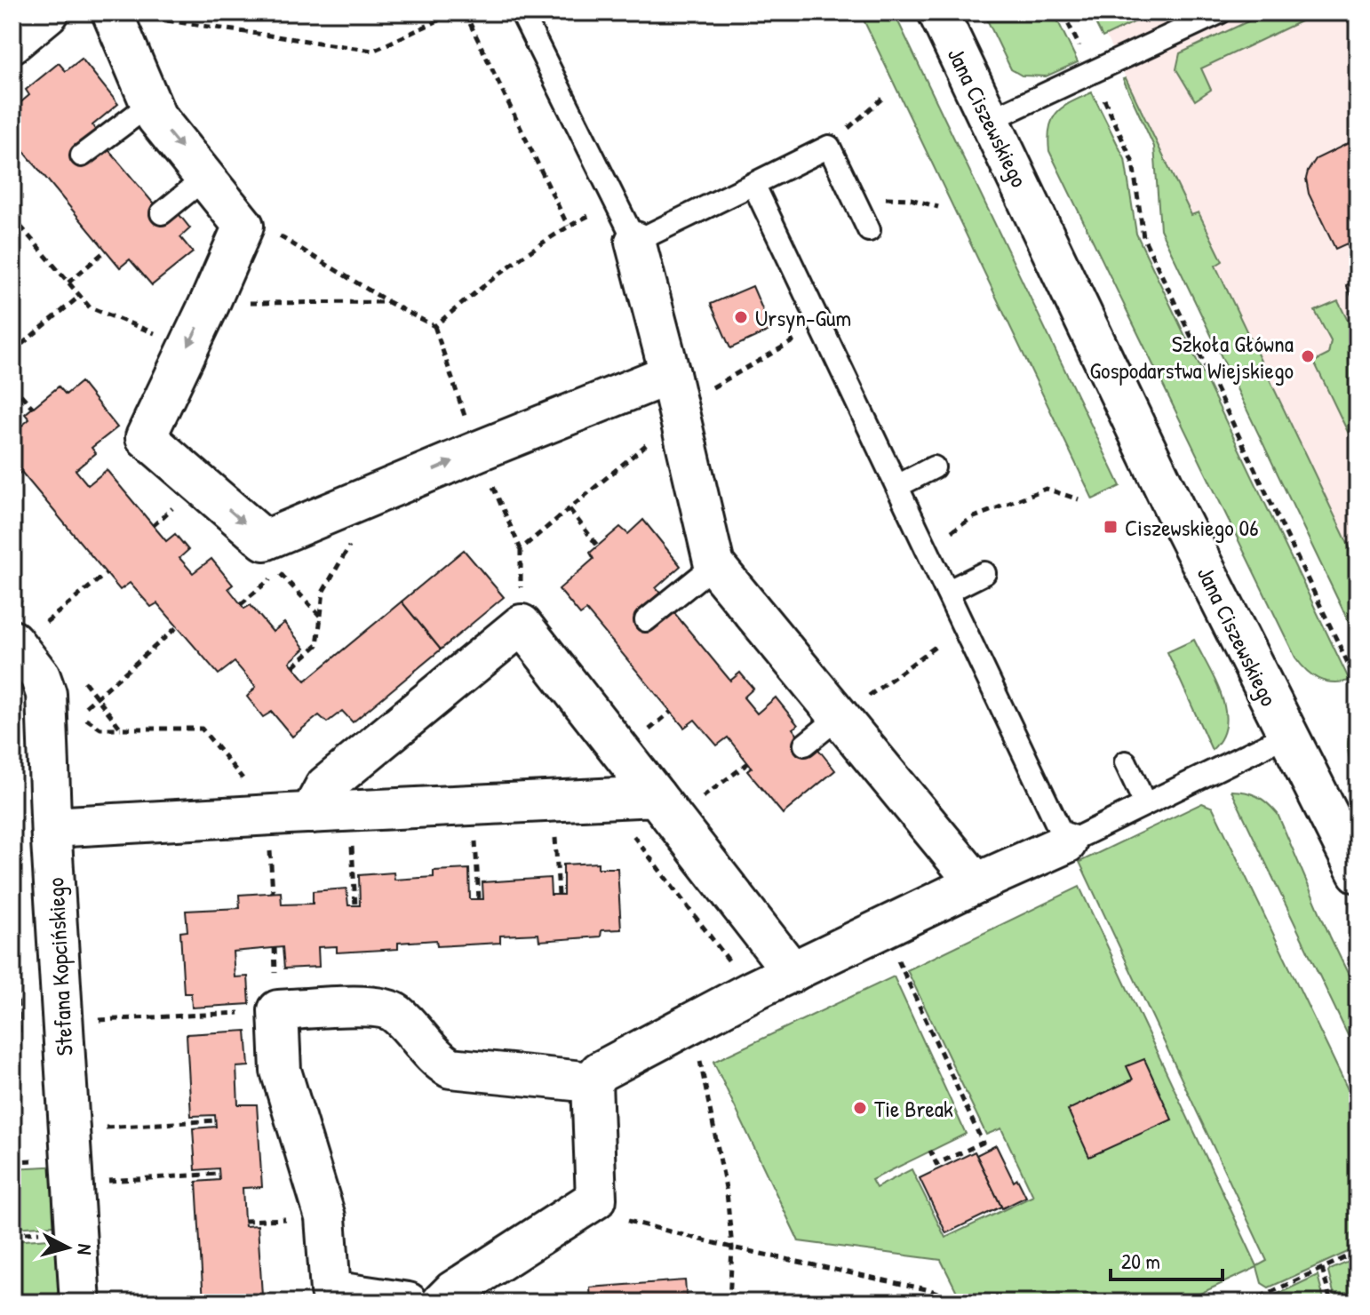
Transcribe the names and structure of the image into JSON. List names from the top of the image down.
{
  "streets": {
    "street": ["Jana Ciszewskiego", "Stefana Kopcińskiego"]
  },
  "places": {
    "other": ["Ursyn-Gum", "Szkoła Główna Gospodarstwa Wiejskiego", "Tie Break"],
    "transit": ["Ciszewskiego 06"]
  },
  "scale_bar": "20 m",
  "north": "right"
}
